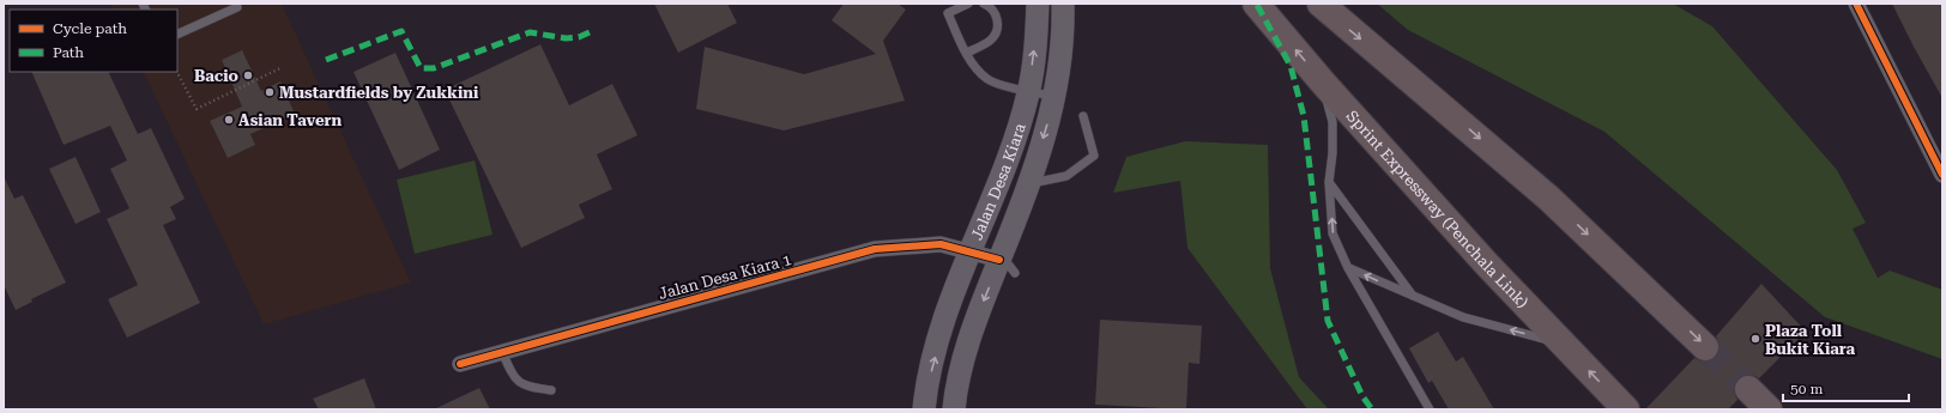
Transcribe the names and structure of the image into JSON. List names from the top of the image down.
{
  "streets": {
    "highway": ["Sprint Expressway (Penchala Link)"],
    "main road": ["Jalan Desa Kiara"],
    "street": ["Jalan Desa Kiara 1"]
  },
  "crossings": [
    ["Jalan Desa Kiara", "Jalan Desa Kiara 1"]
  ],
  "places": [
    "Bacio",
    "Mustardfields by Zukkini",
    "Asian Tavern",
    "Plaza Toll Bukit Kiara"
  ],
  "legend": ["Cycle path", "Path"],
  "scale_bar": "50 m"
}
